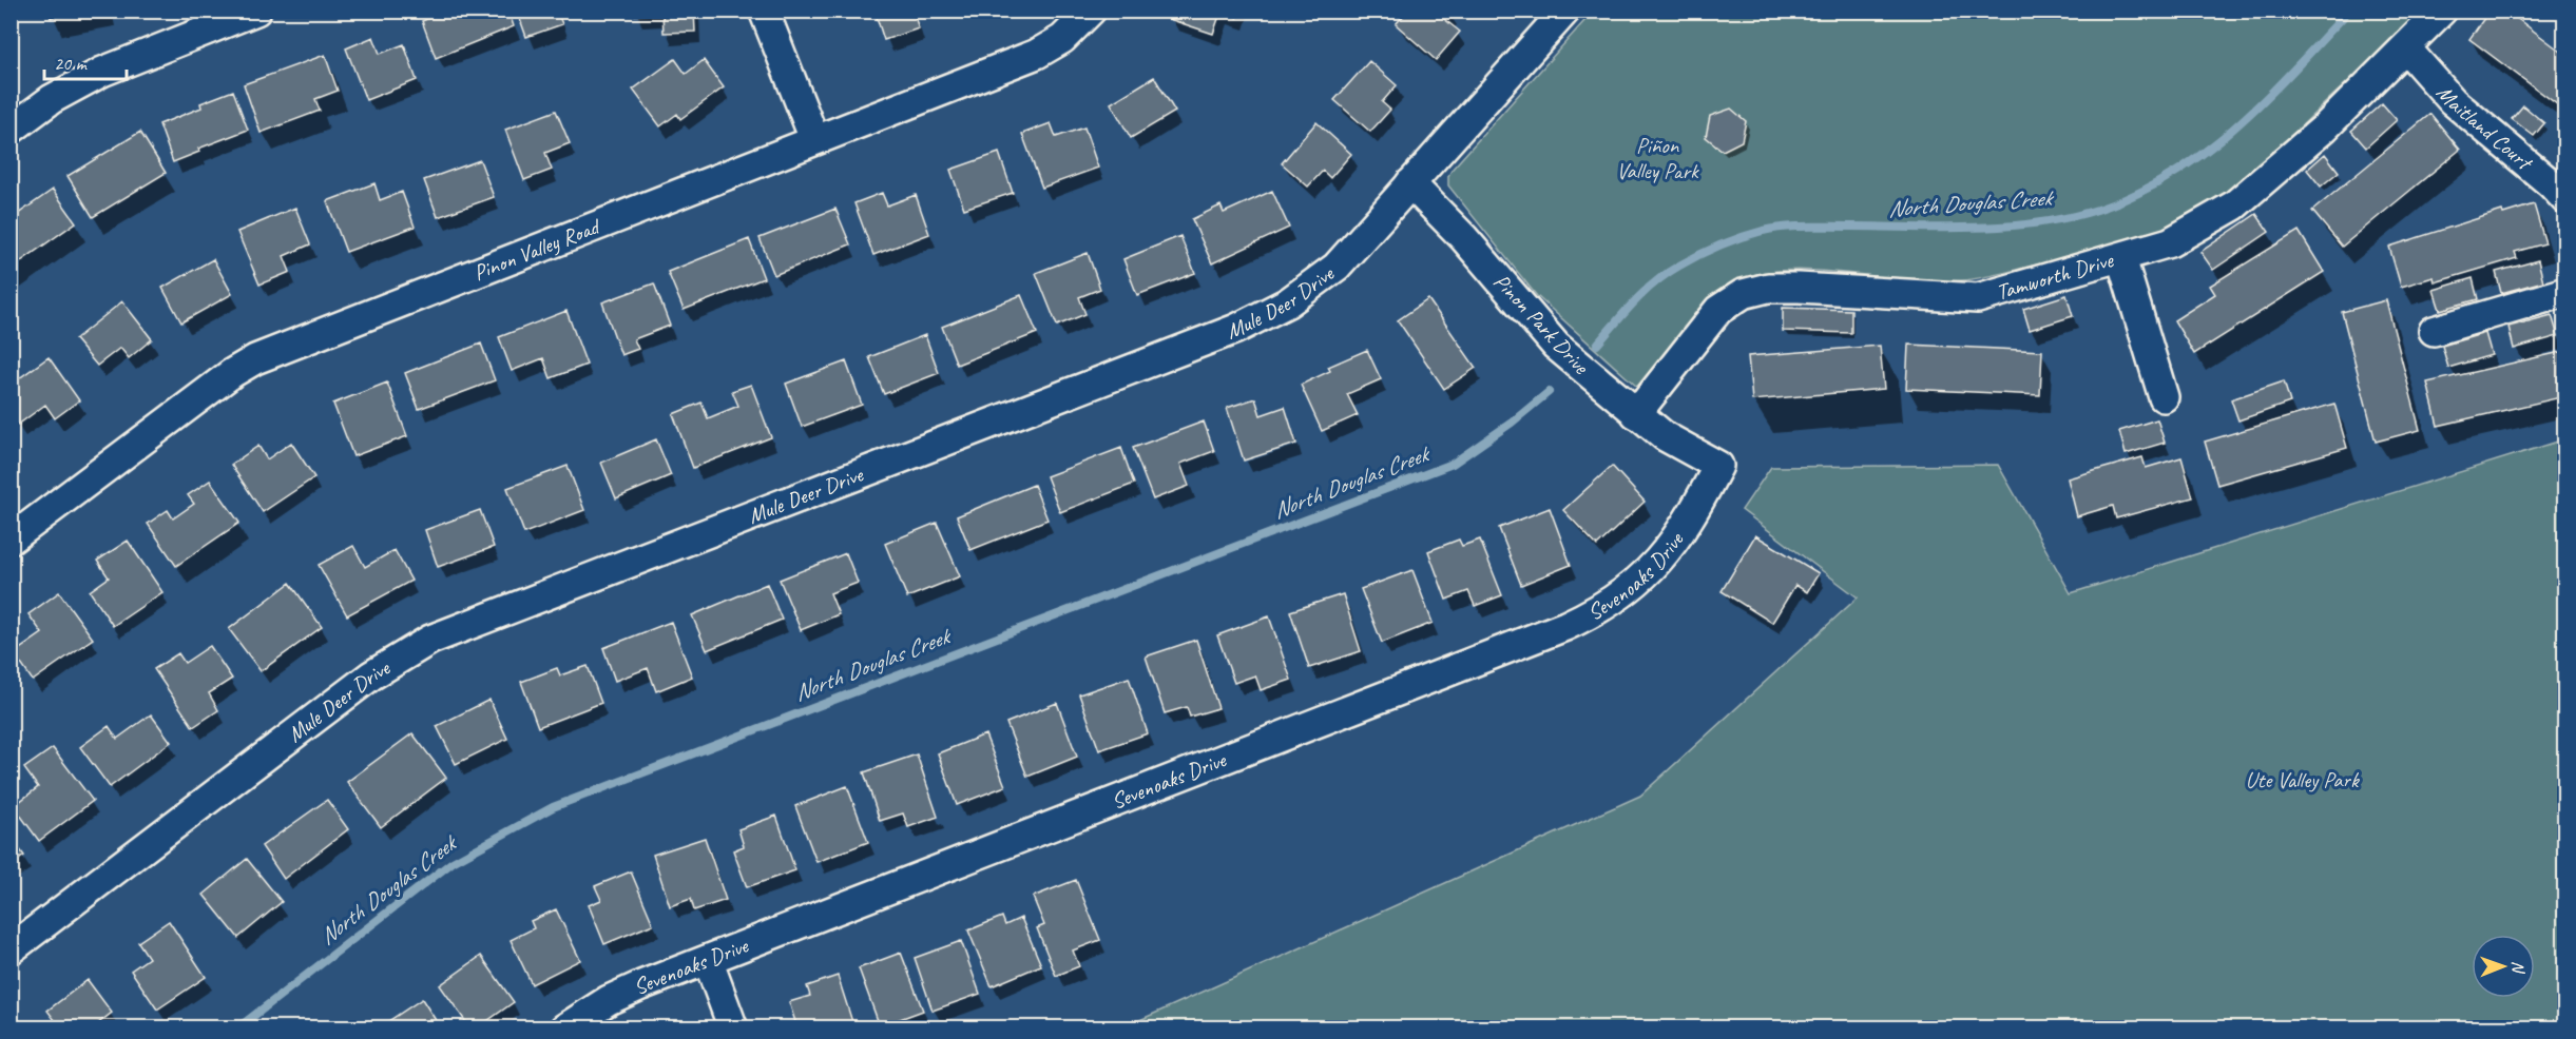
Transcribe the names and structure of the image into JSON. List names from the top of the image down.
{
  "streets": {
    "street": [
      "Maitland Court",
      "Pinon Valley Road",
      "Tamworth Drive",
      "Mule Deer Drive",
      "Pinon Park Drive",
      "Sevenoaks Drive"
    ]
  },
  "crossings": [
    ["Maitland Court", "Tamworth Drive"],
    ["Tamworth Drive", "Pinon Park Drive"],
    ["Mule Deer Drive", "Pinon Park Drive"],
    ["Pinon Park Drive", "Sevenoaks Drive"]
  ],
  "water": ["North Douglas Creek"],
  "parks": ["Piñon Valley Park", "Ute Valley Park"],
  "scale_bar": "20 m",
  "north": "right"
}
